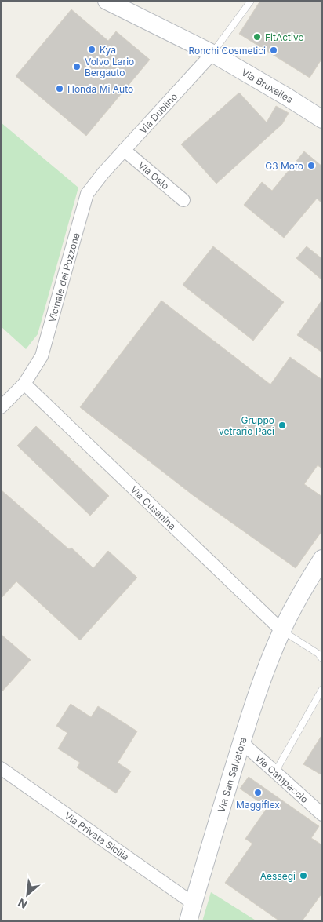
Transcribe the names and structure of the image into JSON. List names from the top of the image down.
{
  "streets": {
    "street": [
      "Via Bruxelles",
      "Via Dublino",
      "Via Oslo",
      "Vicinale dei Pozzone",
      "Via Cusanina",
      "Via San Salvatore",
      "Via Campaccio",
      "Via Privata Sicilia"
    ]
  },
  "crossings": [
    ["Via Bruxelles", "Via Dublino"],
    ["Via Dublino", "Via Oslo"],
    ["Via Dublino", "Vicinale dei Pozzone"],
    ["Vicinale dei Pozzone", "Via Cusanina"],
    ["Via Cusanina", "Via San Salvatore"],
    ["Via San Salvatore", "Via Campaccio"],
    ["Via San Salvatore", "Via Privata Sicilia"]
  ],
  "places": [
    "FitActive",
    "Kya",
    "Ronchi Cosmetici",
    "Volvo Lario Bergauto",
    "Honda Mi Auto",
    "G3 Moto",
    "Gruppo vetrario Paci",
    "Maggiflex",
    "Aessegi"
  ],
  "north": "bottom left"
}
